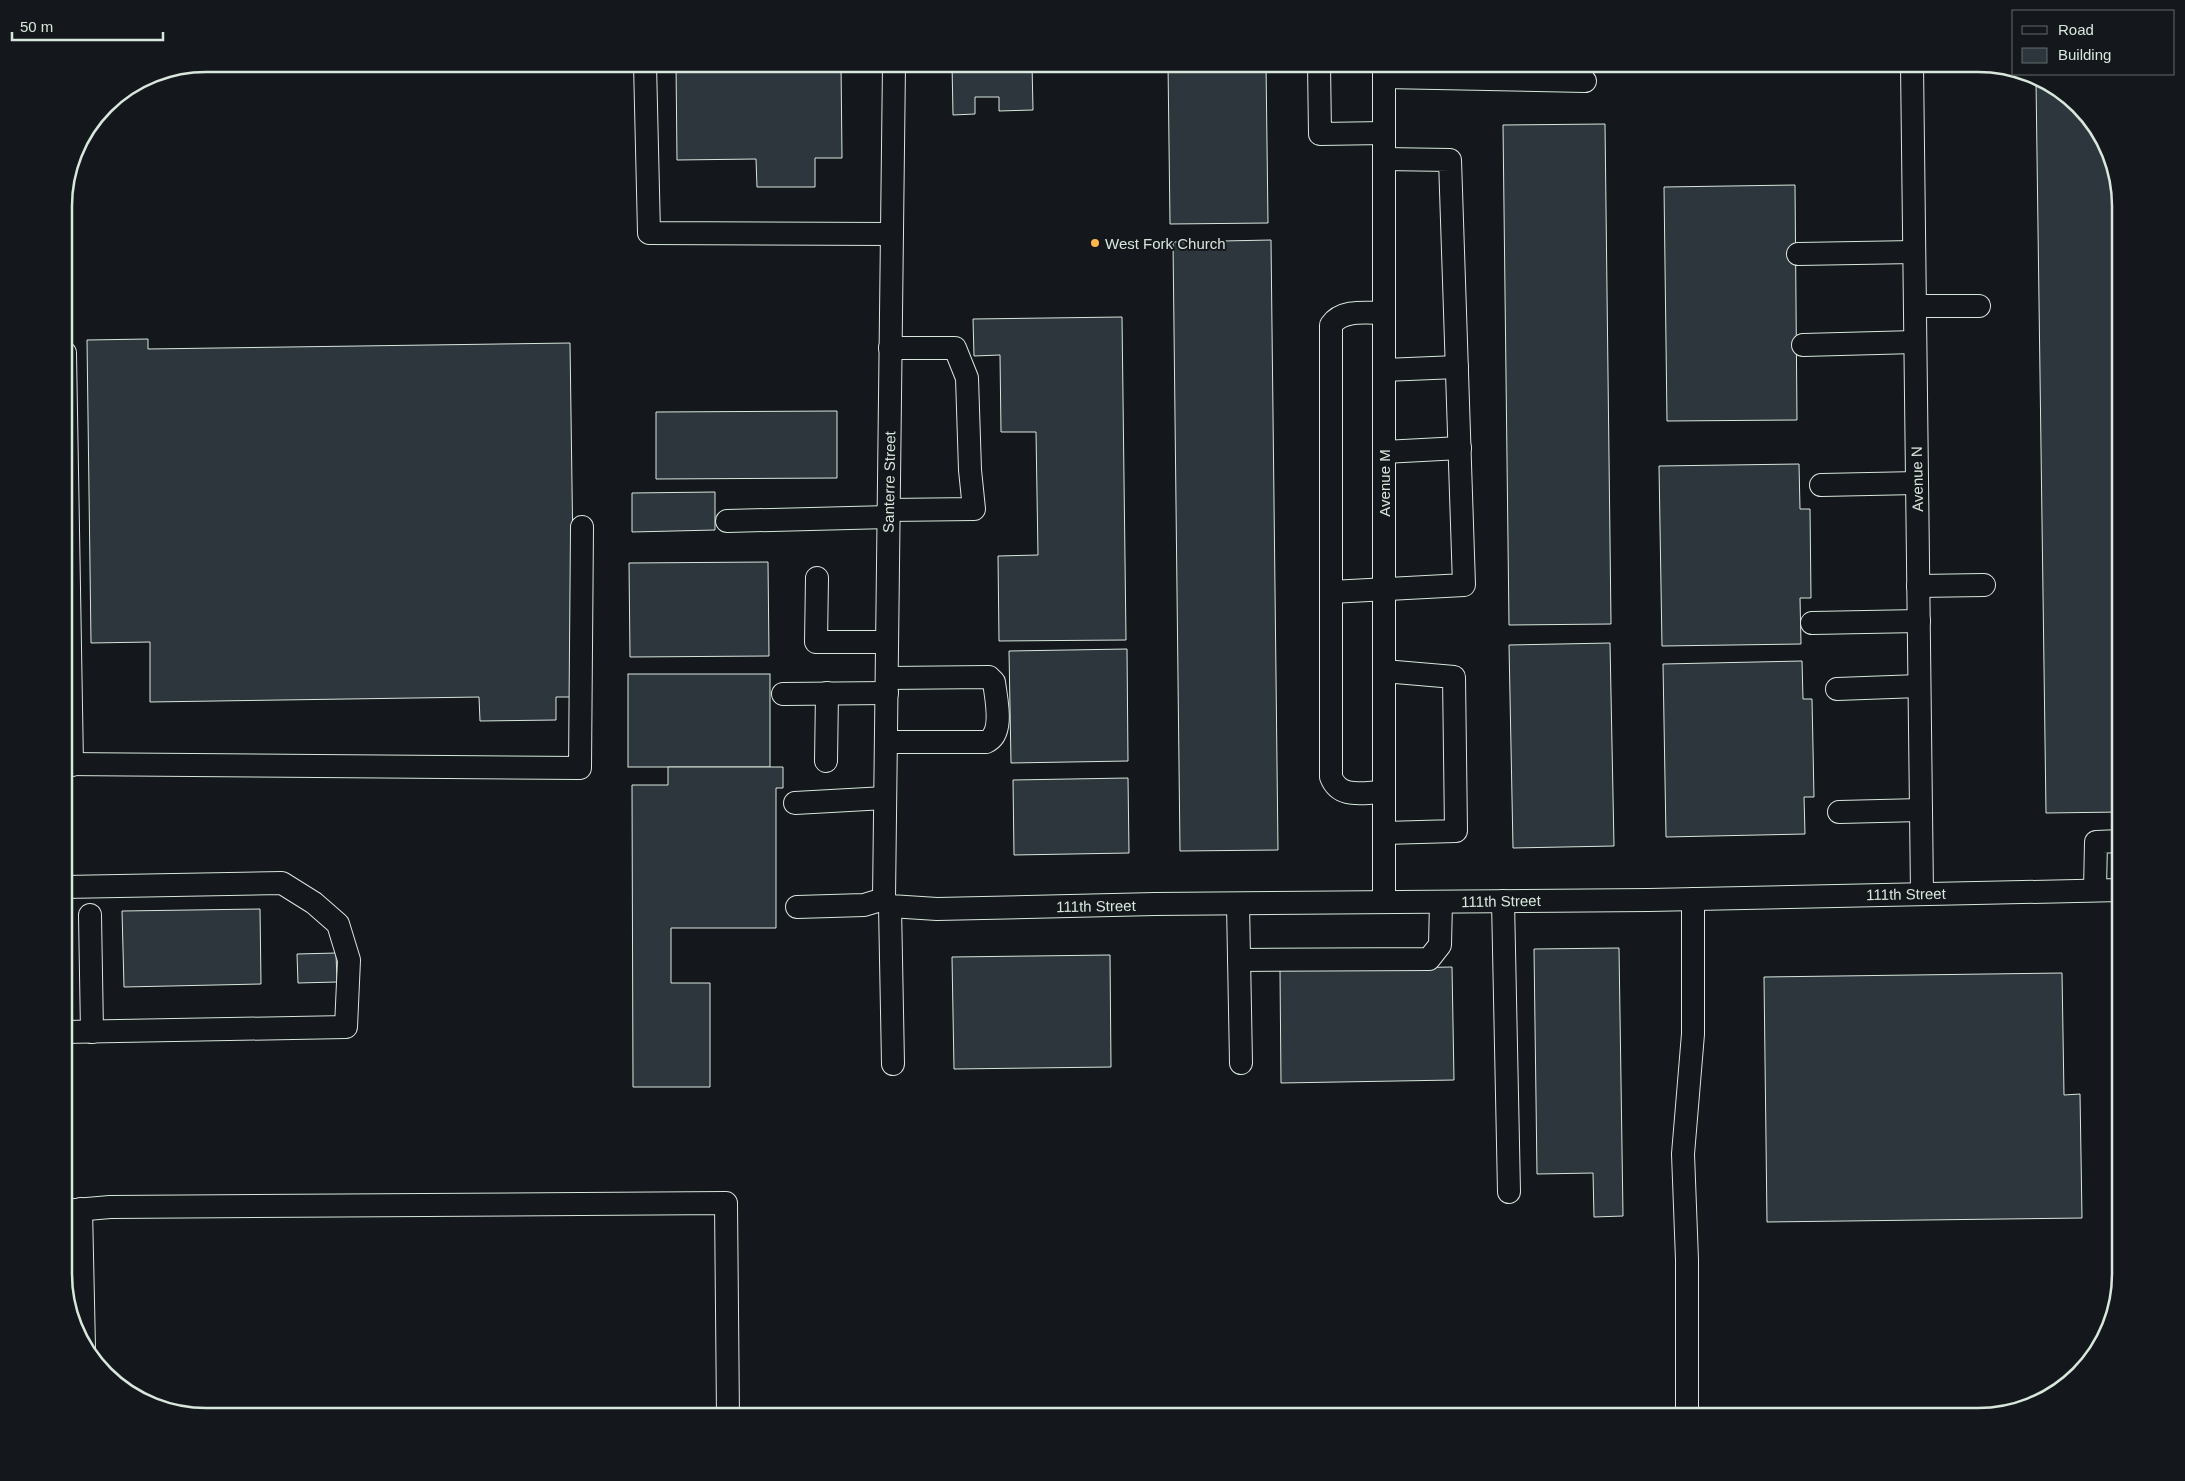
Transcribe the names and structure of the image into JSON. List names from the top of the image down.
{
  "streets": {
    "street": [
      "Avenue N",
      "Santerre Street",
      "Avenue M",
      "111th Street"
    ]
  },
  "crossings": [
    ["Avenue N", "111th Street"],
    ["Santerre Street", "111th Street"],
    ["Avenue M", "111th Street"]
  ],
  "places": ["West Fork Church"],
  "legend": ["Road", "Building"],
  "scale_bar": "50 m"
}
